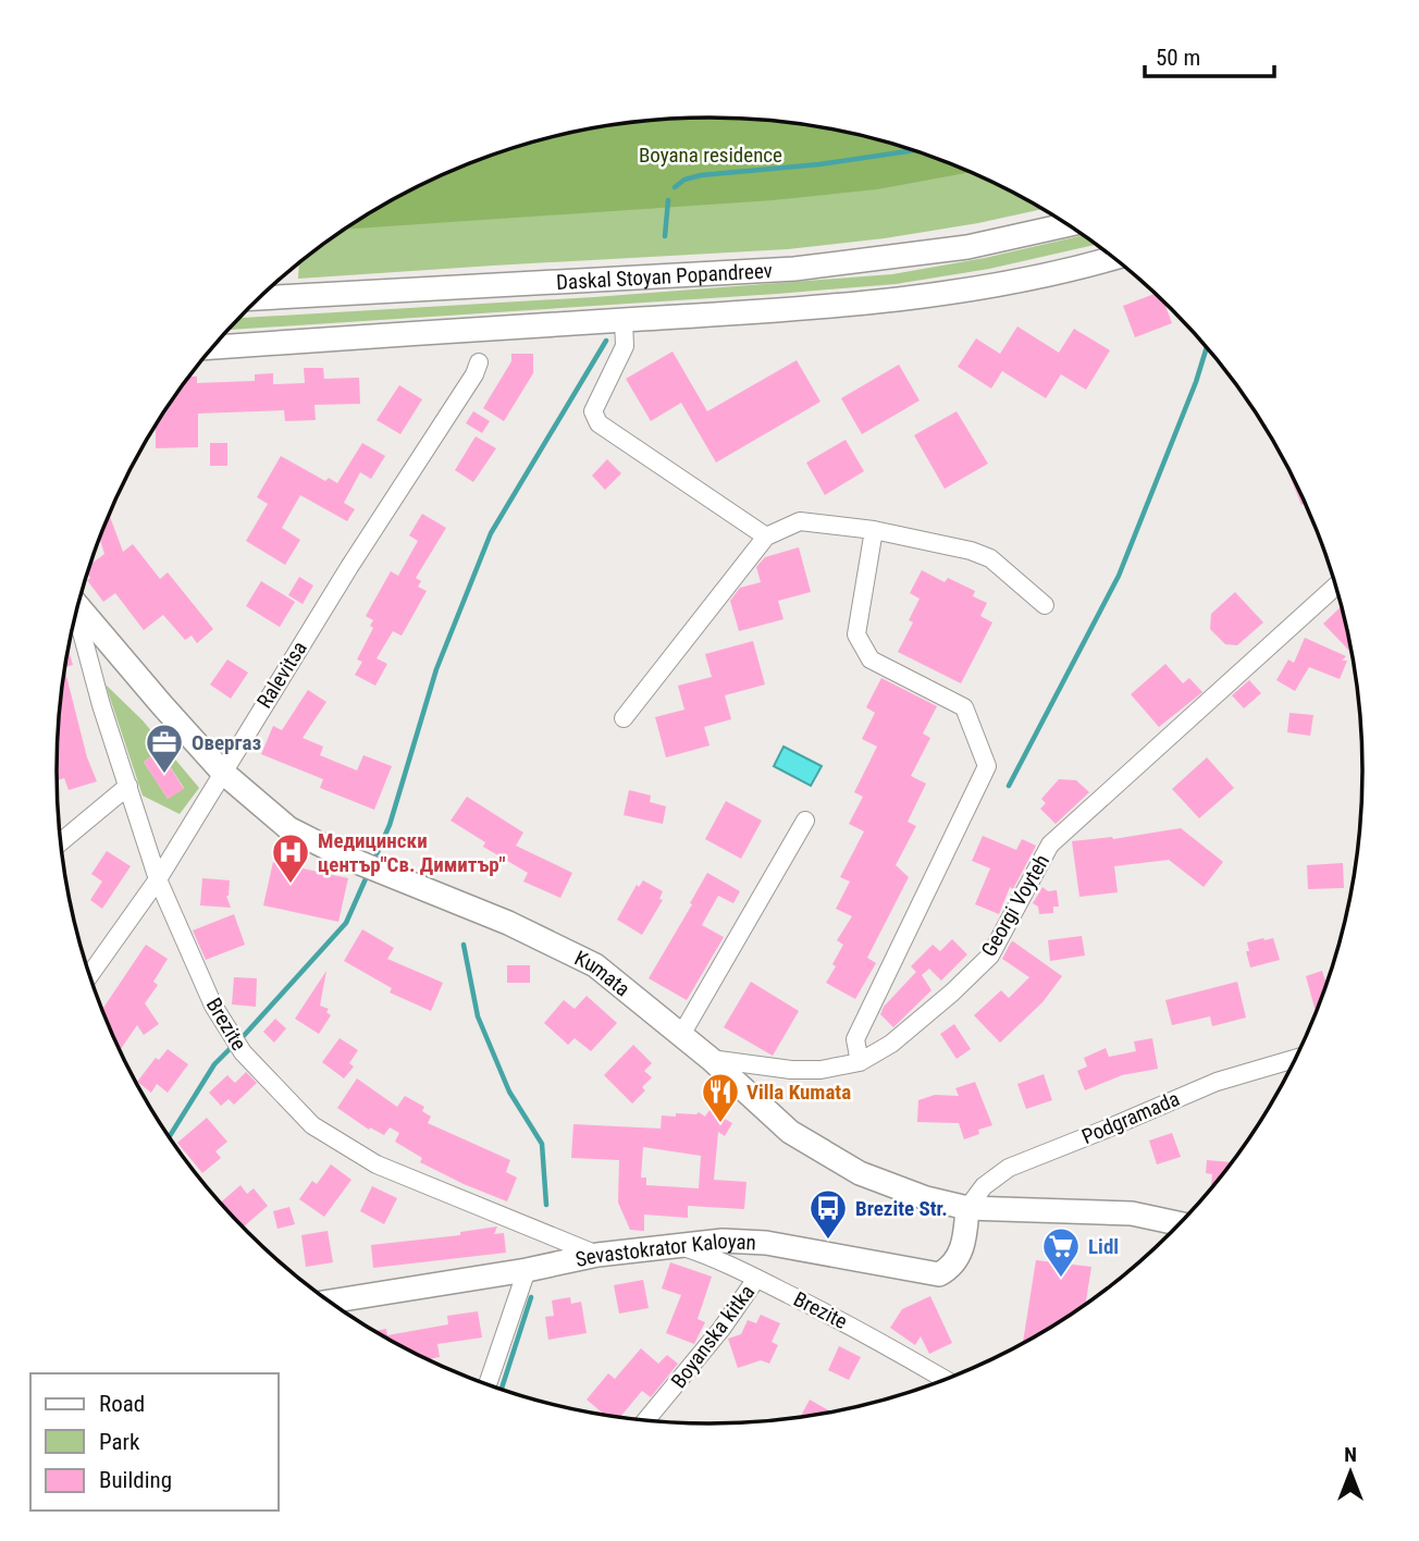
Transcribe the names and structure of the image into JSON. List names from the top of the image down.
{
  "streets": {
    "main road": ["Daskal Stoyan Popandreev", "Kumata", "Sevastokrator Kaloyan"],
    "street": [
      "Ralevitsa",
      "Georgi Voyteh",
      "Brezite",
      "Podgramada",
      "Boyanska kitka"
    ]
  },
  "crossings": [
    ["Ralevitsa", "Kumata"],
    ["Ralevitsa", "Brezite"],
    ["Georgi Voyteh", "Kumata"],
    ["Kumata", "Podgramada"],
    ["Kumata", "Sevastokrator Kaloyan"],
    ["Brezite", "Sevastokrator Kaloyan"],
    ["Brezite", "Boyanska kitka"],
    ["Podgramada", "Sevastokrator Kaloyan"]
  ],
  "parks": ["Boyana residence"],
  "places": {
    "office": ["Овергаз"],
    "hospital": ["Медицински център\"Св. Димитър\""],
    "restaurant": ["Villa Kumata"],
    "bus stop": ["Brezite Str."],
    "supermarket": ["Lidl"]
  },
  "legend": ["Road", "Park", "Building"],
  "scale_bar": "50 m",
  "north": "top"
}
